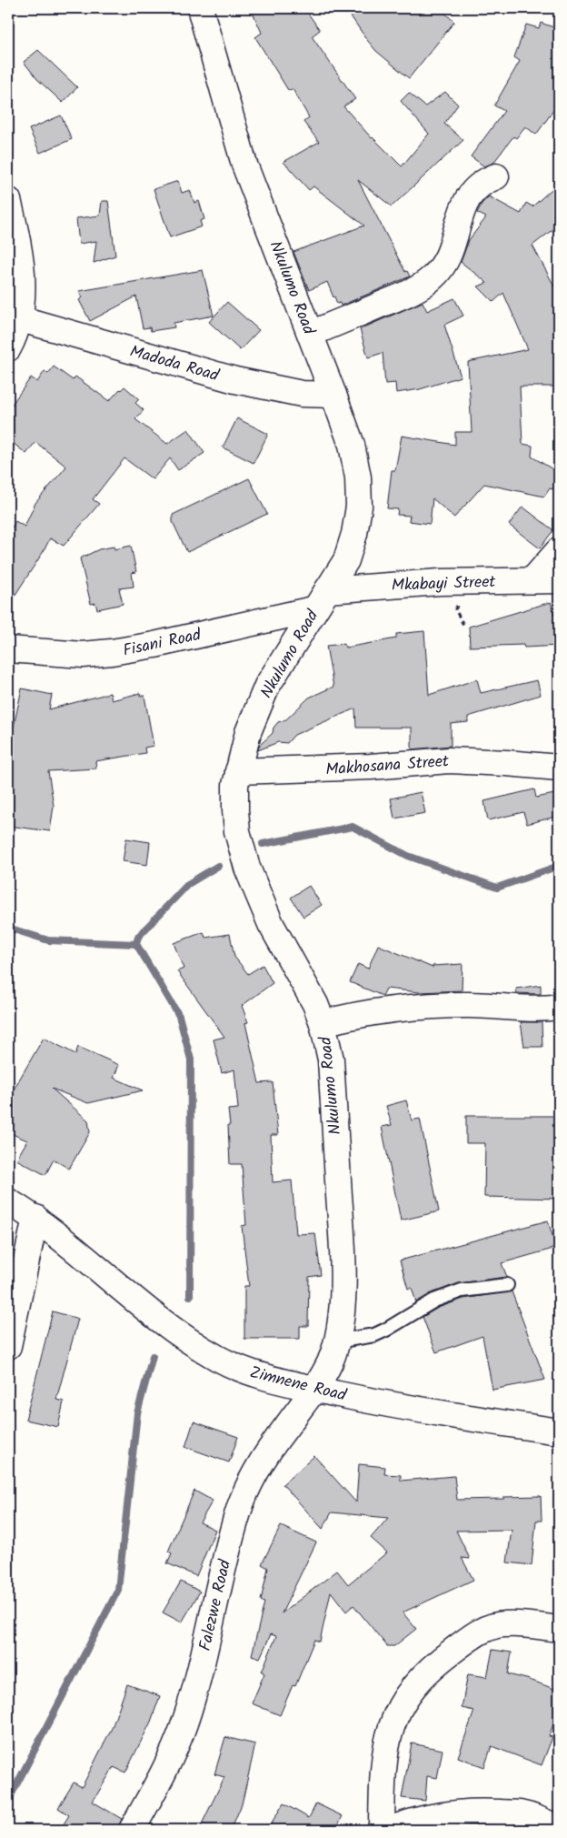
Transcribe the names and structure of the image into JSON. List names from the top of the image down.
{
  "streets": {
    "street": [
      "Nkulumo Road",
      "Madoda Road",
      "Mkabayi Street",
      "Fisani Road",
      "Makhosana Street",
      "Zimnene Road",
      "Falezwe Road"
    ]
  },
  "crossings": [
    ["Nkulumo Road", "Madoda Road"],
    ["Nkulumo Road", "Mkabayi Street"],
    ["Nkulumo Road", "Fisani Road"],
    ["Nkulumo Road", "Makhosana Street"],
    ["Nkulumo Road", "Zimnene Road"],
    ["Nkulumo Road", "Falezwe Road"],
    ["Mkabayi Street", "Fisani Road"],
    ["Zimnene Road", "Falezwe Road"]
  ]
}
